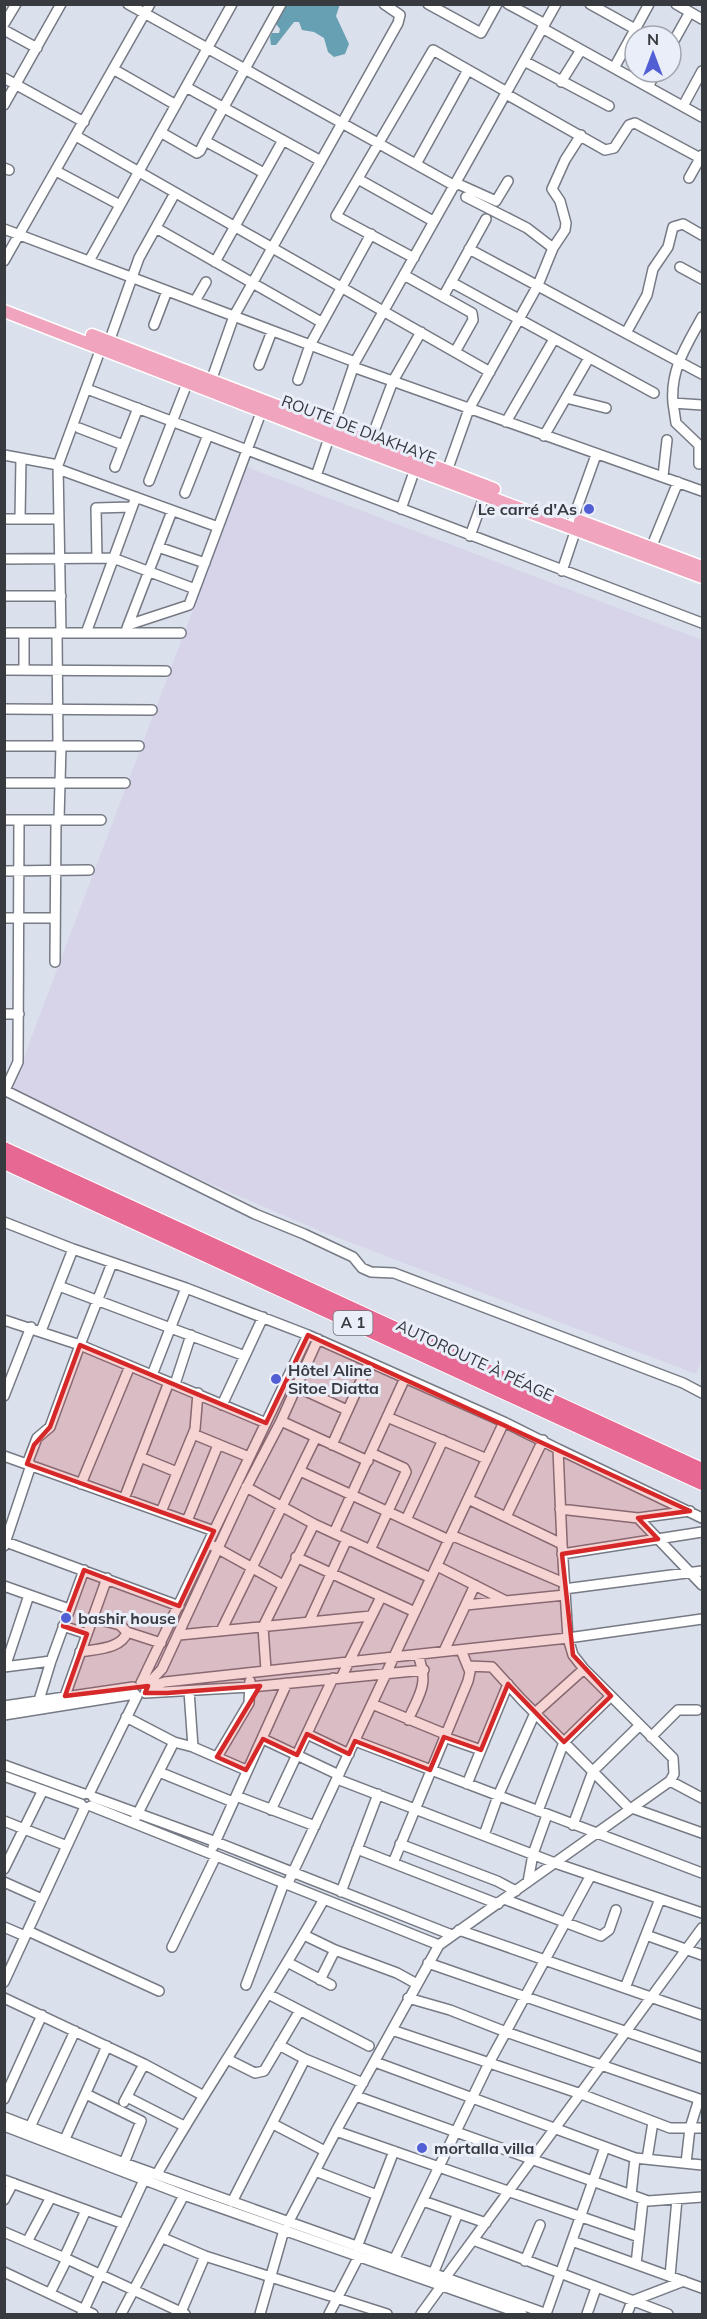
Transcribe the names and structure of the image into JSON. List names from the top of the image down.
{
  "streets": {
    "highway": ["A 1", "AUTOROUTE À PÉAGE"],
    "main road": ["ROUTE DE DIAKHAYE"]
  },
  "places": [
    "Le carré d'As",
    "Hôtel Aline Sitoe Diatta",
    "bashir house",
    "mortalla villa"
  ],
  "north": "top"
}
